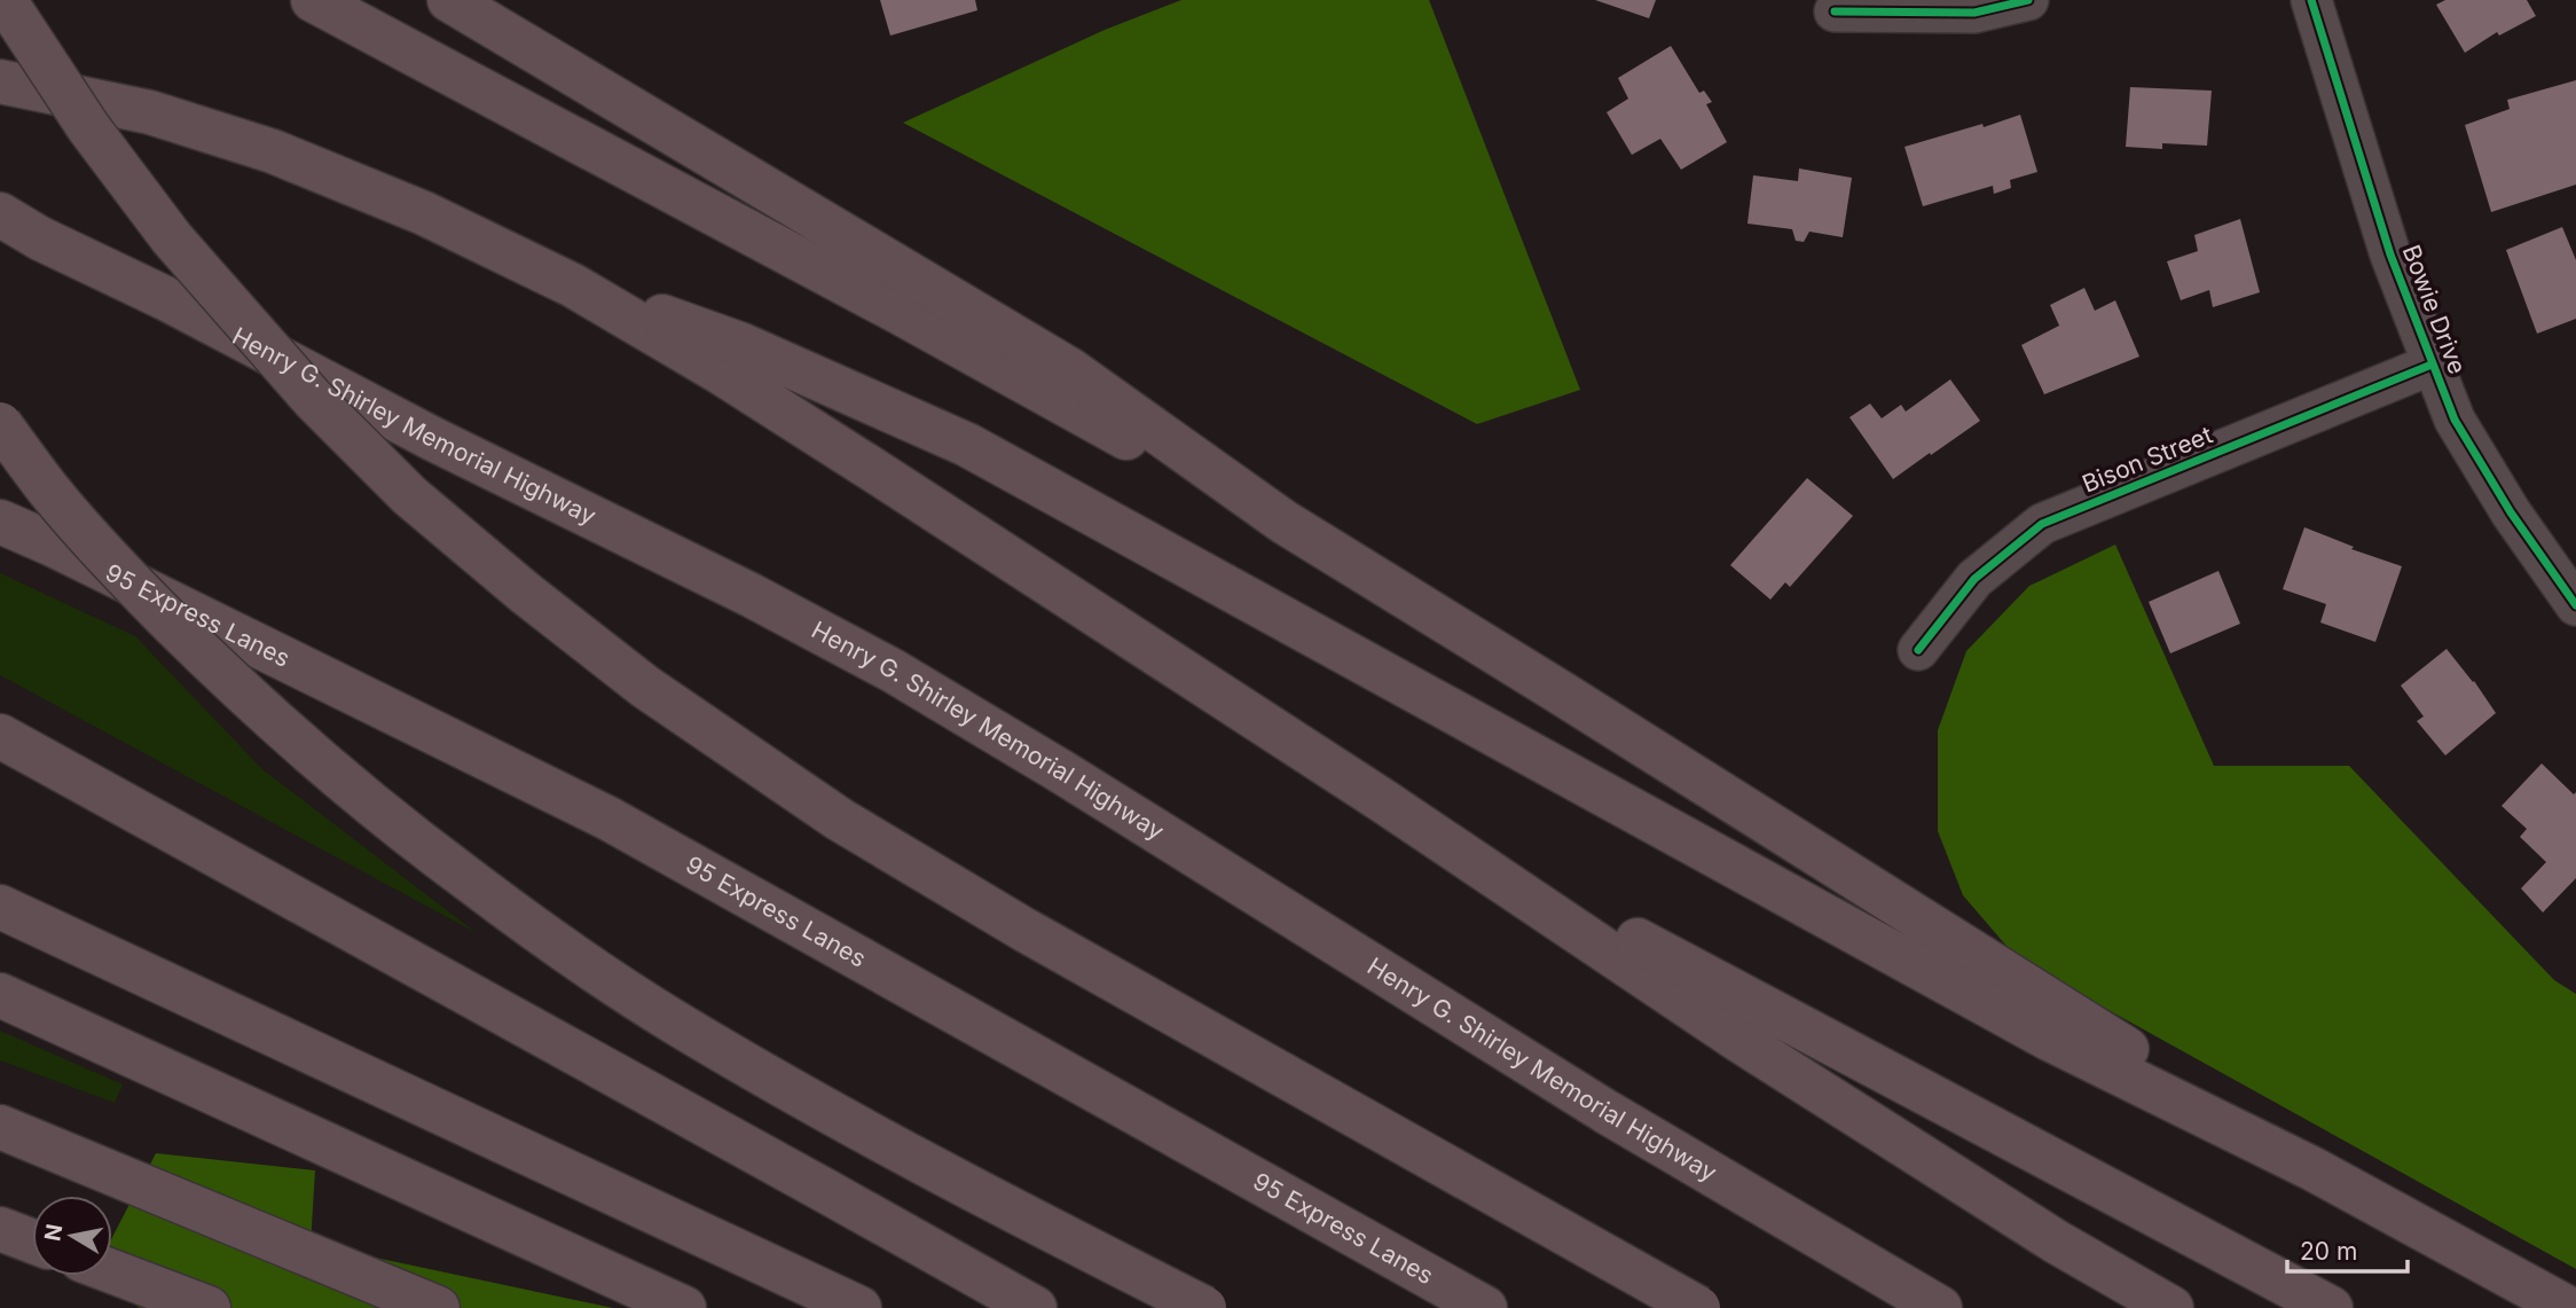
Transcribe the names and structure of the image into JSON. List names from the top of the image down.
{
  "streets": {
    "highway": ["Henry G. Shirley Memorial Highway", "95 Express Lanes"],
    "street": ["Bowie Drive", "Bison Street"]
  },
  "crossings": [
    ["Bowie Drive", "Bison Street"]
  ],
  "scale_bar": "20 m",
  "north": "left"
}
